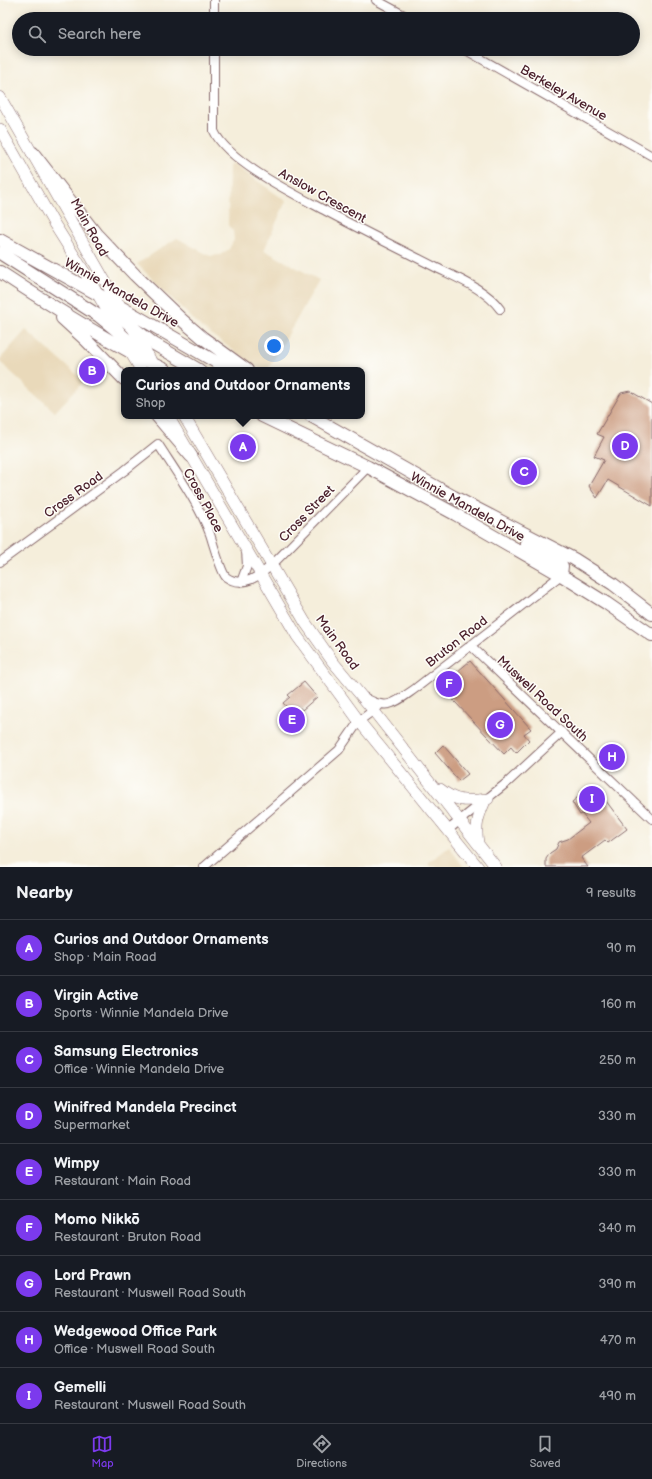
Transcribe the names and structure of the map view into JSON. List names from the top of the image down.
{
  "streets": {
    "main road": ["Main Road", "Winnie Mandela Drive"],
    "street": [
      "Berkeley Avenue",
      "Anslow Crescent",
      "Cross Road",
      "Cross Place",
      "Cross Street",
      "Bruton Road",
      "Muswell Road South"
    ]
  },
  "crossings": [
    ["Main Road", "Winnie Mandela Drive"],
    ["Main Road", "Cross Street"],
    ["Main Road", "Bruton Road"],
    ["Winnie Mandela Drive", "Cross Street"],
    ["Winnie Mandela Drive", "Bruton Road"],
    ["Cross Road", "Cross Place"],
    ["Bruton Road", "Muswell Road South"]
  ],
  "page": {
    "search": "Search here",
    "pins": [
      "B",
      "D",
      "A",
      "C",
      "F",
      "E",
      "G",
      "H",
      "I"
    ],
    "popup": ["Curios and Outdoor Ornaments", "Shop"],
    "heading": ["Nearby", "9 results"],
    "list": [
      {
        "mark": "A",
        "name": "Curios and Outdoor Ornaments",
        "note": "Shop · Main Road",
        "value": "90 m"
      },
      {
        "mark": "B",
        "name": "Virgin Active",
        "note": "Sports · Winnie Mandela Drive",
        "value": "160 m"
      },
      {
        "mark": "C",
        "name": "Samsung Electronics",
        "note": "Office · Winnie Mandela Drive",
        "value": "250 m"
      },
      {
        "mark": "D",
        "name": "Winifred Mandela Precinct",
        "note": "Supermarket",
        "value": "330 m"
      },
      {
        "mark": "E",
        "name": "Wimpy",
        "note": "Restaurant · Main Road",
        "value": "330 m"
      },
      {
        "mark": "F",
        "name": "Momo Nikkō",
        "note": "Restaurant · Bruton Road",
        "value": "340 m"
      },
      {
        "mark": "G",
        "name": "Lord Prawn",
        "note": "Restaurant · Muswell Road South",
        "value": "390 m"
      },
      {
        "mark": "H",
        "name": "Wedgewood Office Park",
        "note": "Office · Muswell Road South",
        "value": "470 m"
      },
      {
        "mark": "I",
        "name": "Gemelli",
        "note": "Restaurant · Muswell Road South",
        "value": "490 m"
      }
    ],
    "nav": ["Map", "Directions", "Saved"]
  }
}
